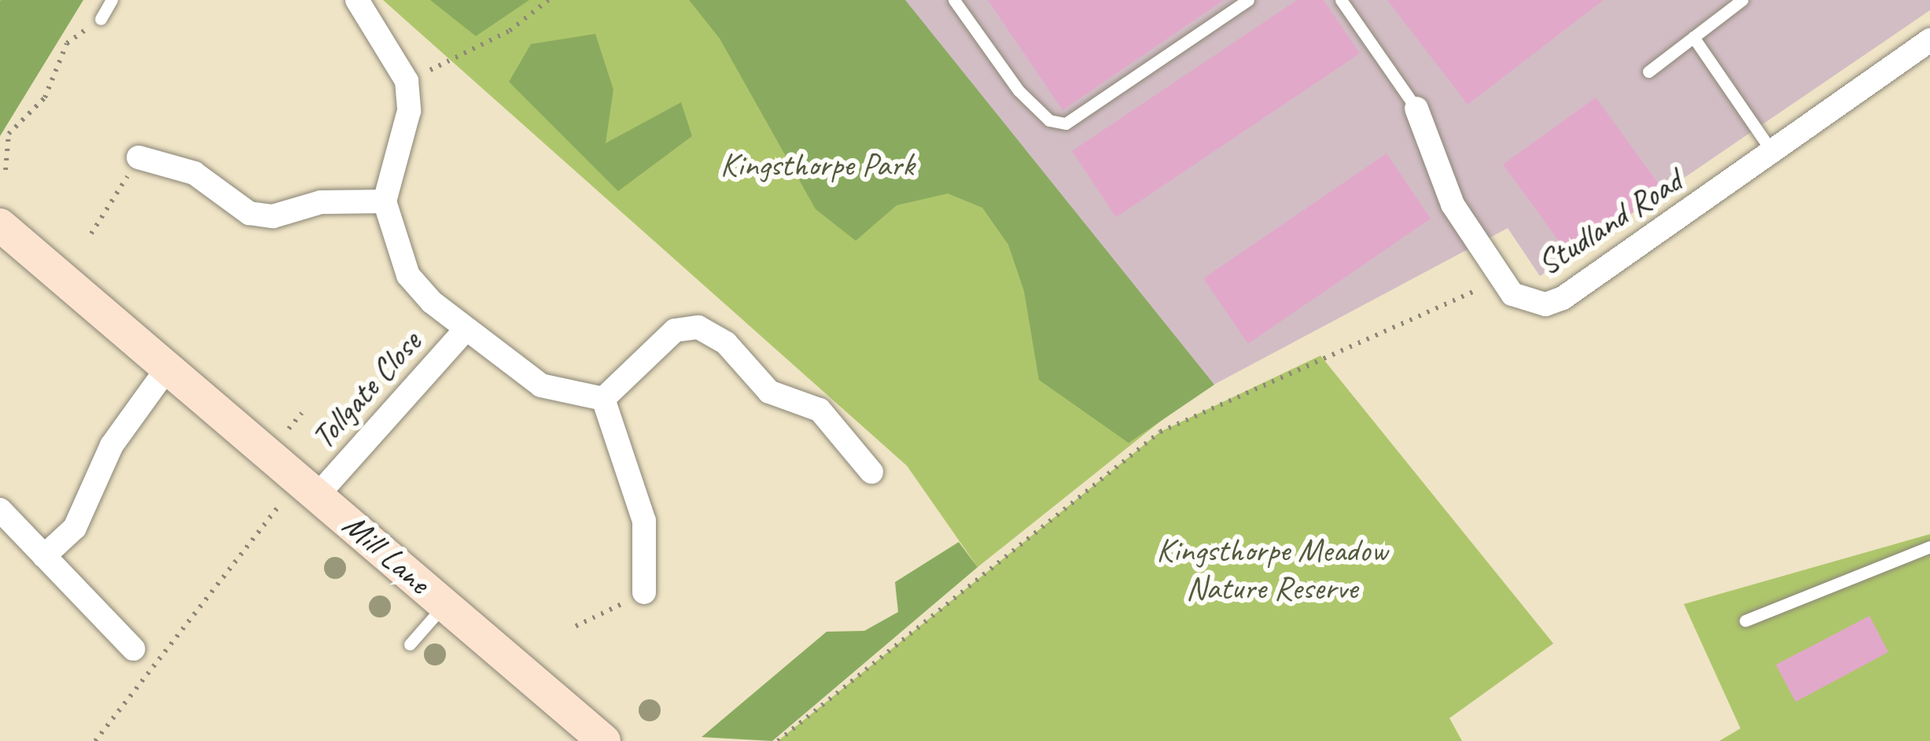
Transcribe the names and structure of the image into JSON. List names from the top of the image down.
{
  "streets": {
    "street": ["Studland Road", "Tollgate Close", "Mill Lane"]
  },
  "crossings": [
    ["Tollgate Close", "Mill Lane"]
  ],
  "parks": ["Kingsthorpe Park", "Kingsthorpe Meadow Nature Reserve"]
}
